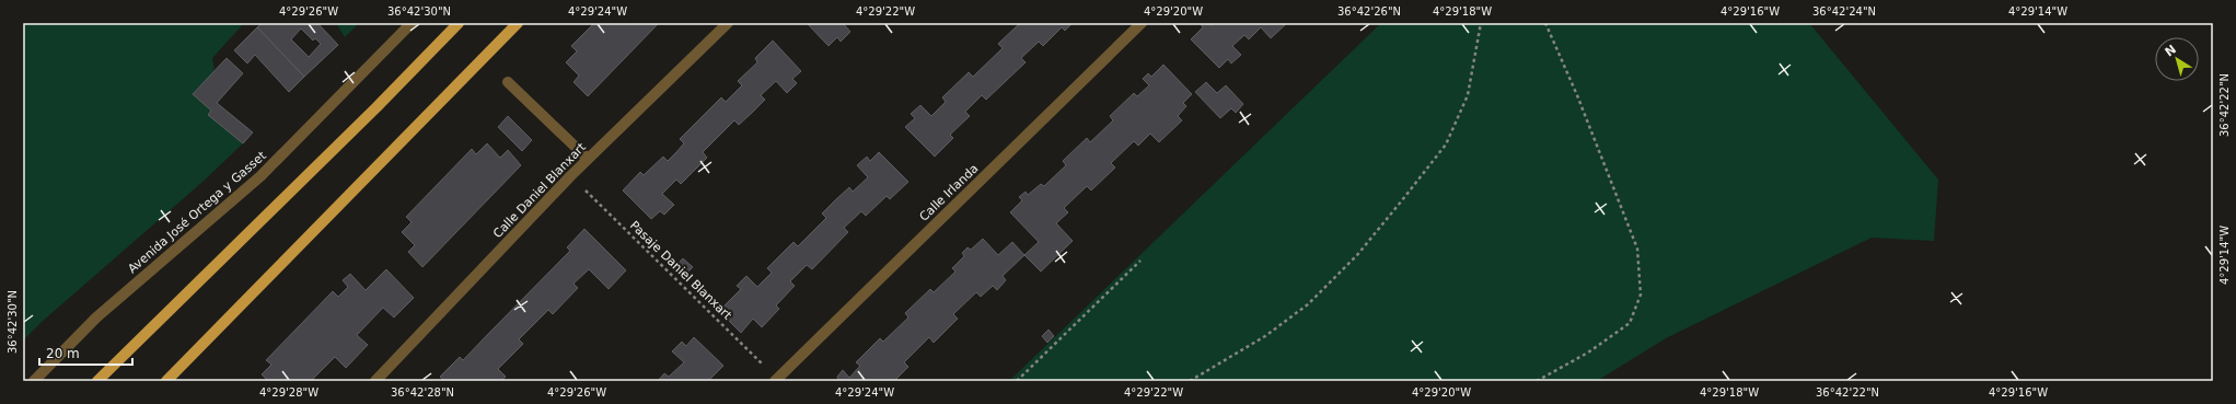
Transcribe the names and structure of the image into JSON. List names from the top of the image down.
{
  "streets": {
    "street": ["Calle Daniel Blanxart", "Calle Irlanda", "Avenida José Ortega y Gasset"],
    "path": ["Pasaje Daniel Blanxart"]
  },
  "scale_bar": "20 m",
  "north": "top left",
  "coordinates": [
    "4°29'26\"W",
    "36°42'30\"N",
    "4°29'24\"W",
    "4°29'22\"W",
    "4°29'20\"W",
    "36°42'26\"N",
    "4°29'18\"W",
    "4°29'16\"W",
    "36°42'24\"N",
    "4°29'14\"W",
    "36°42'22\"N",
    "4°29'28\"W",
    "36°42'28\"N"
  ]
}
